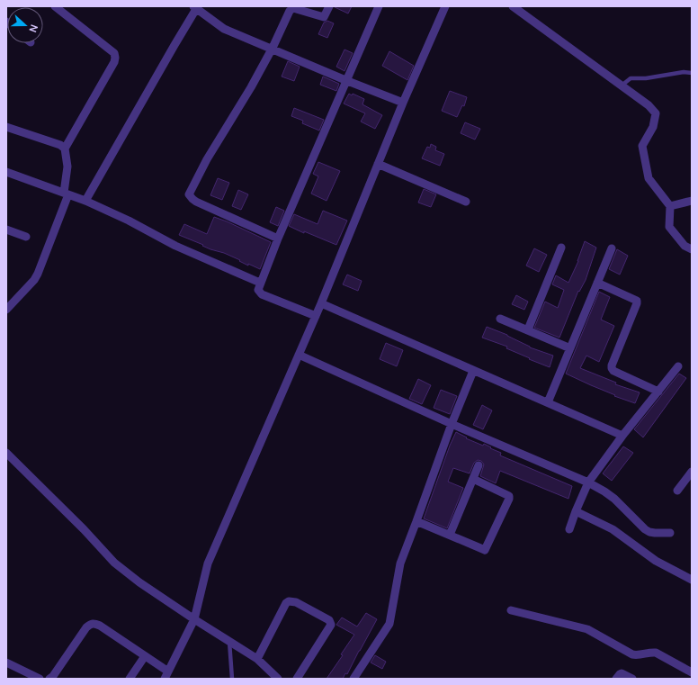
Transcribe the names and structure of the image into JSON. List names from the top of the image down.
{
  "north": "right"
}
